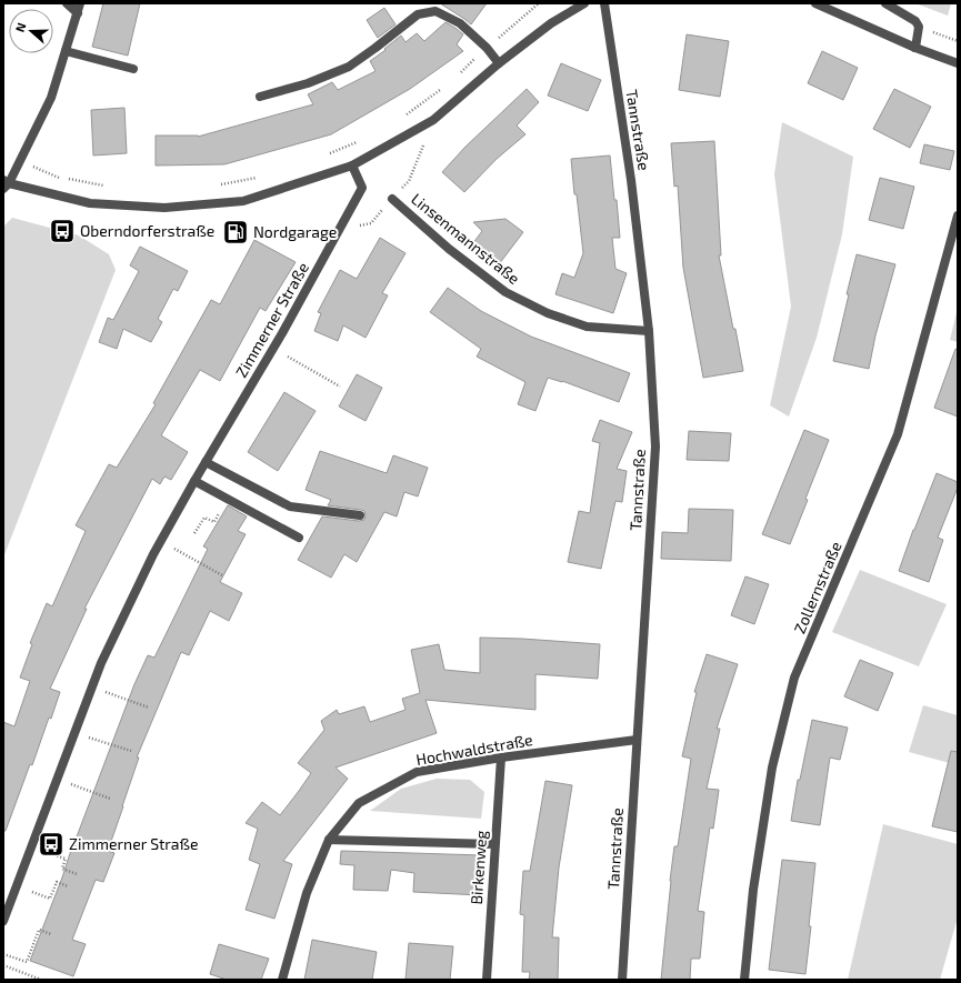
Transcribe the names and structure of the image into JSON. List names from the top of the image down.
{
  "streets": {
    "street": [
      "Tannstraße",
      "Linsenmannstraße",
      "Zimmerner Straße",
      "Zollernstraße",
      "Hochwaldstraße",
      "Birkenweg"
    ]
  },
  "crossings": [
    ["Tannstraße", "Linsenmannstraße"],
    ["Tannstraße", "Hochwaldstraße"],
    ["Hochwaldstraße", "Birkenweg"]
  ],
  "places": {
    "bus stop": ["Oberndorferstraße", "Zimmerner Straße"],
    "fuel station": ["Nordgarage"]
  },
  "north": "left"
}
